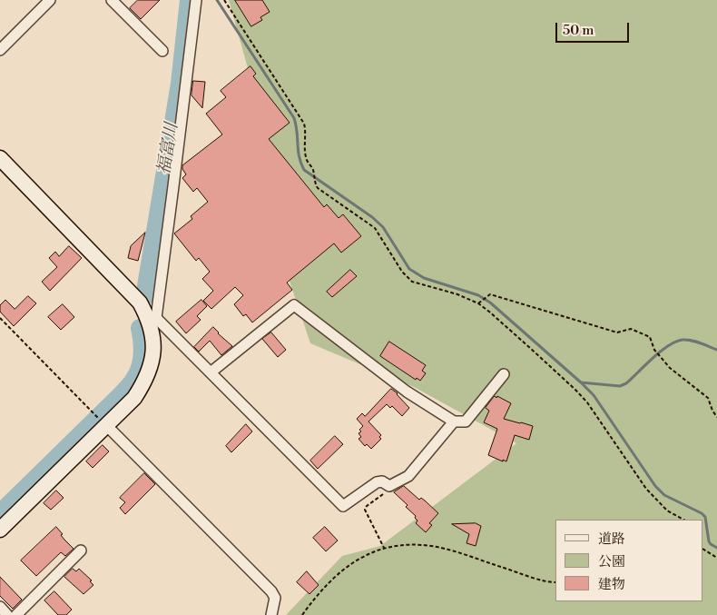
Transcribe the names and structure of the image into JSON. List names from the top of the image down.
{
  "water": ["福富川"],
  "legend": ["道路", "公園", "建物"],
  "scale_bar": "50 m"
}
